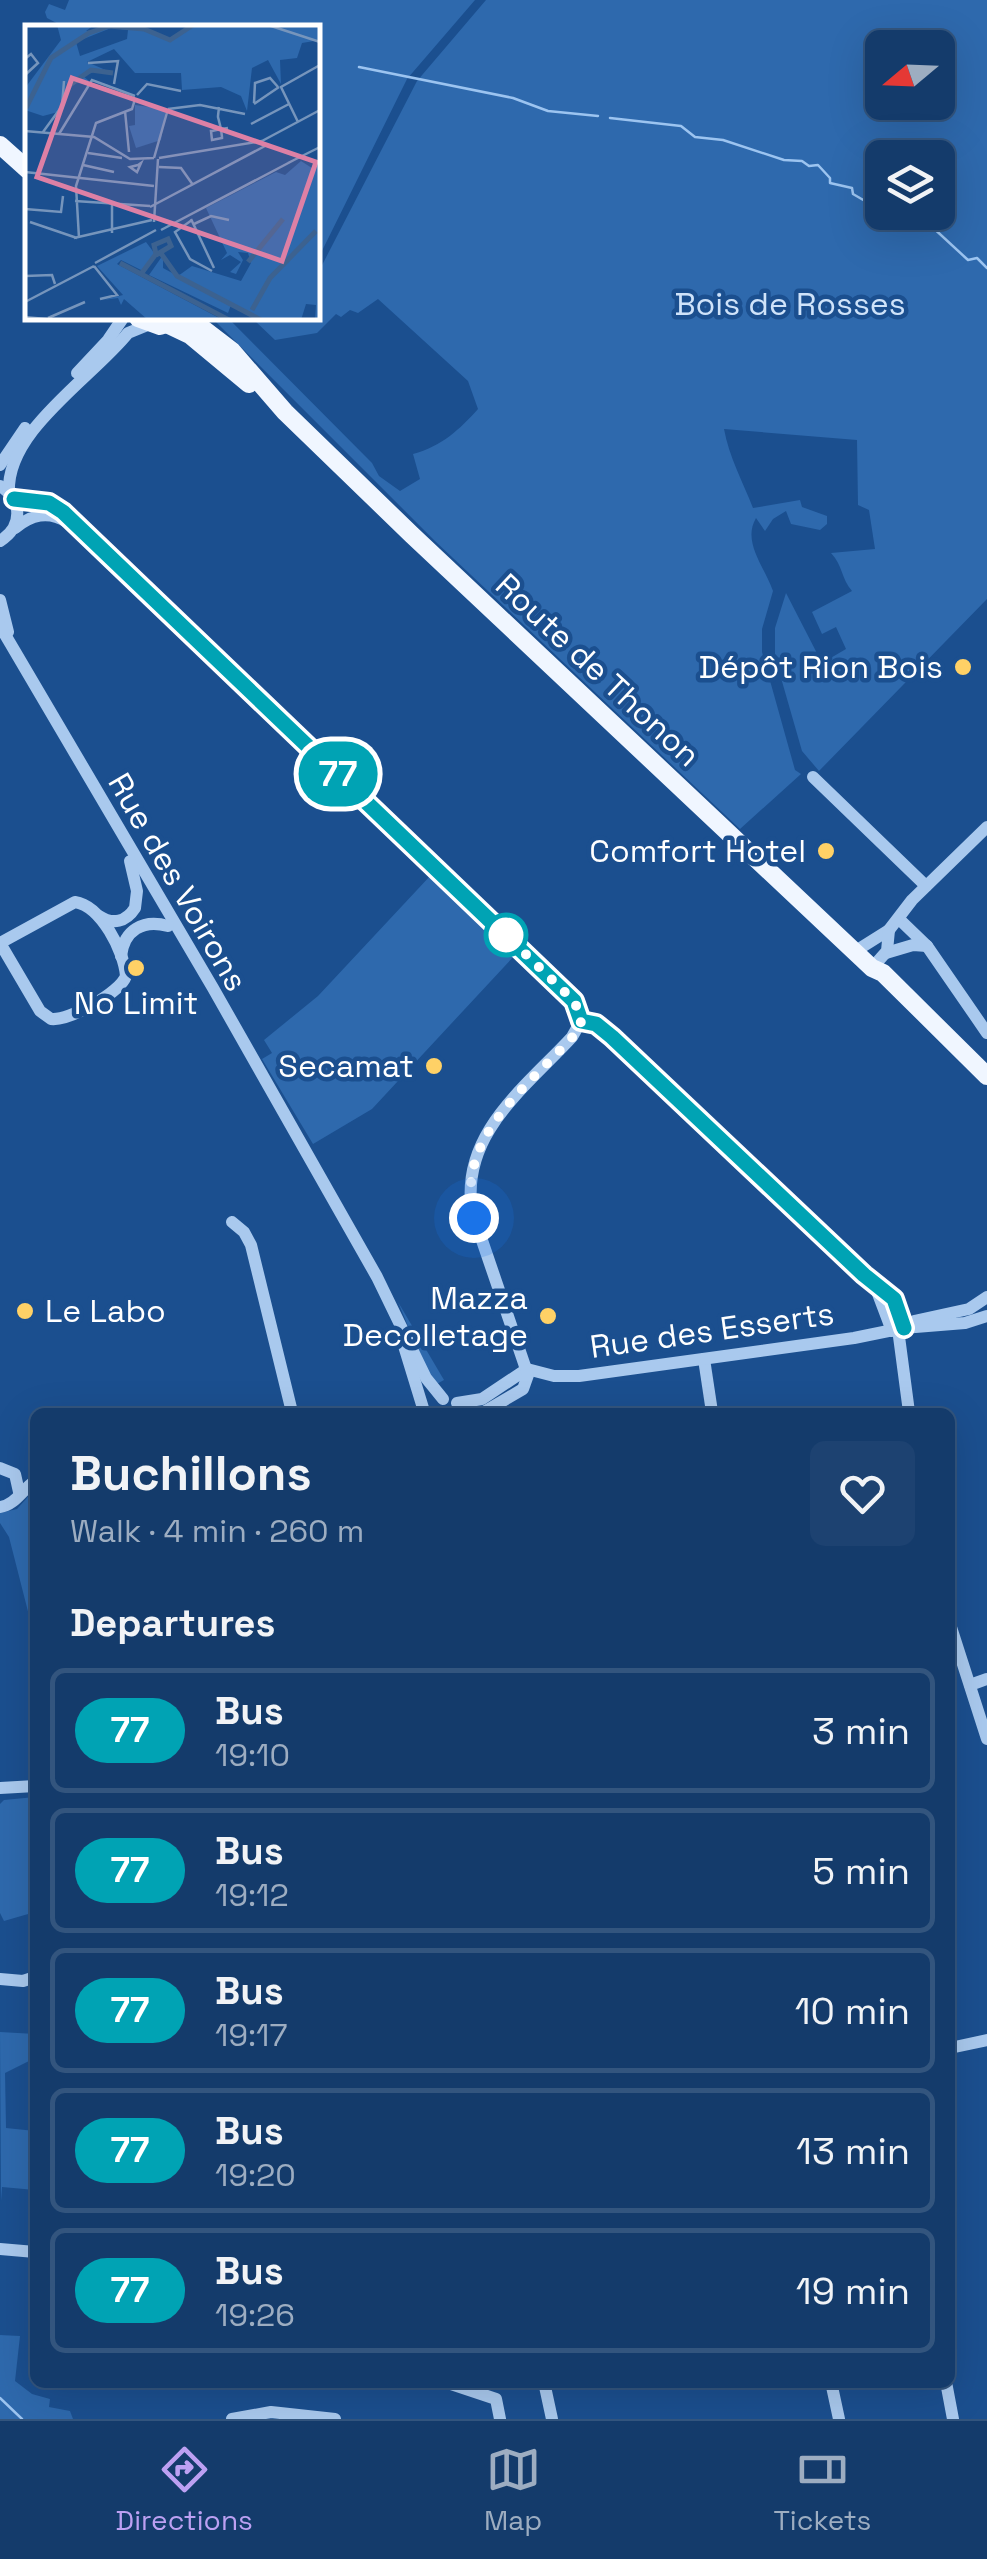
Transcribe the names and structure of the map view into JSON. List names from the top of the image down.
{
  "streets": {
    "main road": ["Route de Thonon"],
    "street": ["Rue des Voirons", "Rue des Esserts"]
  },
  "parks": ["Bois de Rosses"],
  "places": [
    "Dépôt Rion Bois",
    "Comfort Hotel",
    "No Limit",
    "Secamat",
    "Le Labo",
    "Mazza Decolletage"
  ],
  "lines": ["bus line 77"],
  "north": "left",
  "page": {
    "on_map": "77",
    "heading": [
      ["Buchillons", "Walk · 4 min · 260 m"],
      "Departures"
    ],
    "list": [
      {
        "mark": "77",
        "name": "Bus",
        "note": "19:10",
        "value": "3 min"
      },
      {
        "mark": "77",
        "name": "Bus",
        "note": "19:12",
        "value": "5 min"
      },
      {
        "mark": "77",
        "name": "Bus",
        "note": "19:17",
        "value": "10 min"
      },
      {
        "mark": "77",
        "name": "Bus",
        "note": "19:20",
        "value": "13 min"
      },
      {
        "mark": "77",
        "name": "Bus",
        "note": "19:26",
        "value": "19 min"
      }
    ],
    "tabs": ["Directions", "Map", "Tickets"]
  }
}
